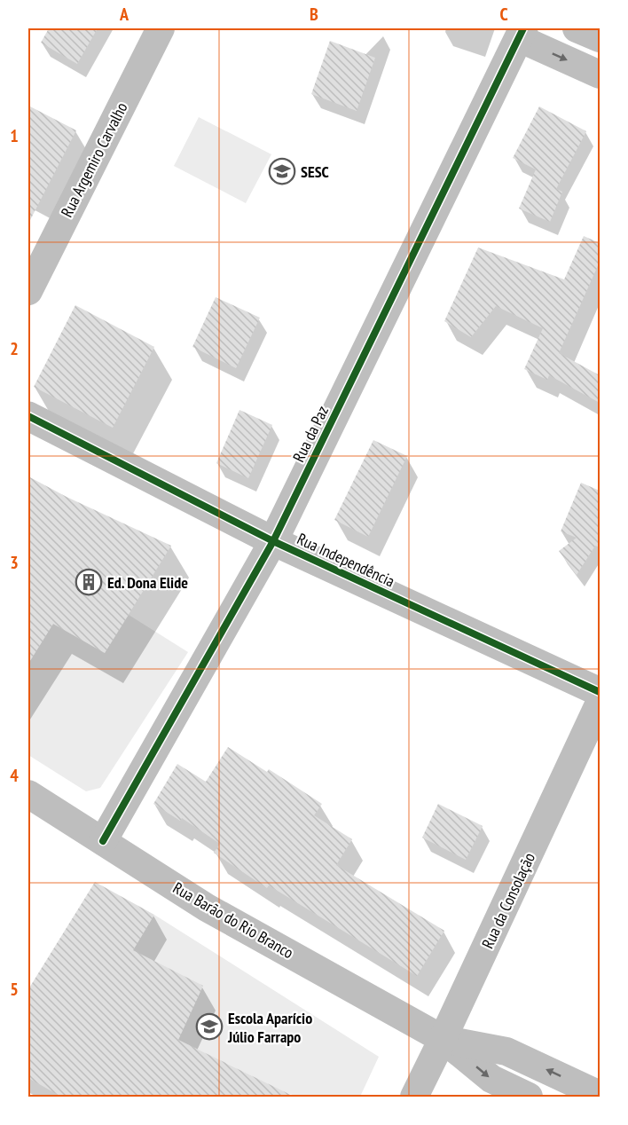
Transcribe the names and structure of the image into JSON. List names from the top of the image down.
{
  "streets": {
    "street": [
      "Rua Argemiro Carvalho",
      "Rua da Paz",
      "Rua Independência",
      "Rua da Consolação",
      "Rua Barão do Rio Branco"
    ]
  },
  "crossings": [
    ["Rua da Paz", "Rua Independência"],
    ["Rua da Paz", "Rua Barão do Rio Branco"],
    ["Rua da Consolação", "Rua Barão do Rio Branco"]
  ],
  "places": {
    "school or university": ["SESC", "Escola Aparício Júlio Farrapo"],
    "building": ["Ed. Dona Elide"]
  },
  "grid": {
    "columns": ["A", "B", "C"],
    "rows": [
      "1",
      "2",
      "3",
      "4",
      "5"
    ]
  }
}
